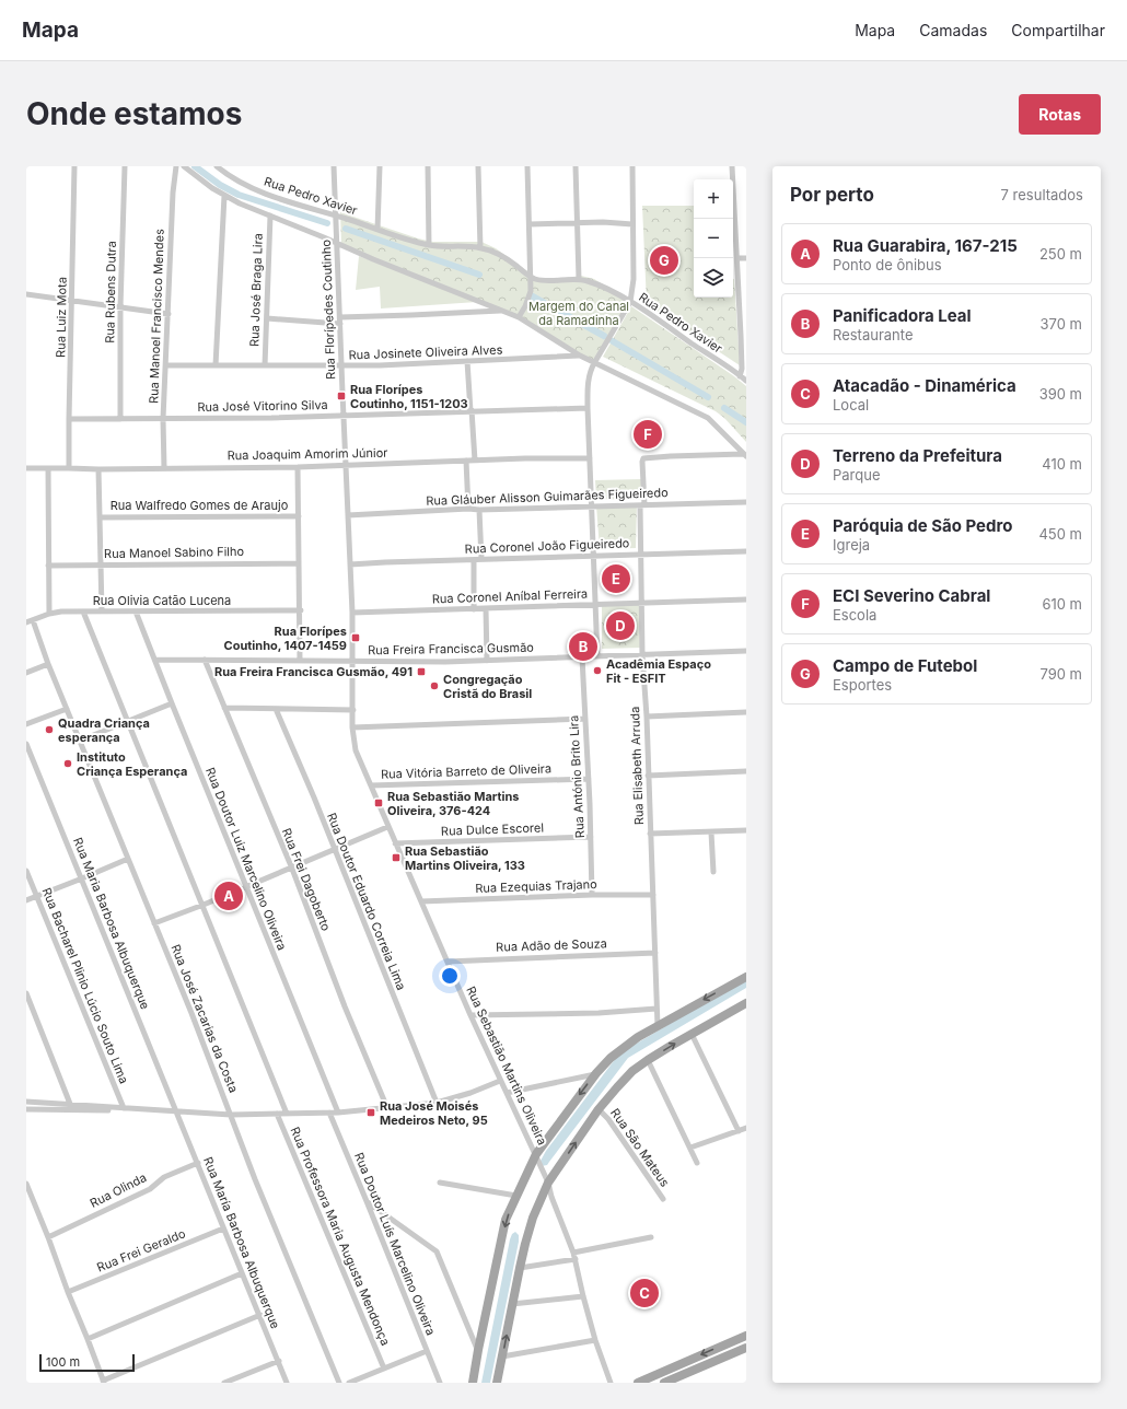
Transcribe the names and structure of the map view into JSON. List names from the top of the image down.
{
  "streets": {
    "street": [
      "Rua Pedro Xavier",
      "Rua José Braga Lira",
      "Rua Rubens Dutra",
      "Rua Florípedes Coutinho",
      "Rua Manoel Francisco Mendes",
      "Rua Luiz Mota",
      "Rua Josinete Oliveira Alves",
      "Rua José Vitorino Silva",
      "Rua Joaquim Amorim Júnior",
      "Rua Gláuber Alisson Guimarães Figueiredo",
      "Rua Walfredo Gomes de Araujo",
      "Rua Coronel João Figueiredo",
      "Rua Manoel Sabino Filho",
      "Rua Coronel Aníbal Ferreira",
      "Rua Olivia Catão Lucena",
      "Rua Freira Francisca Gusmão",
      "Rua Elisabeth Arruda",
      "Rua Vitória Barreto de Oliveira",
      "Rua António Brito Lira",
      "Rua Dulce Escorel",
      "Rua Doutor Luiz Marcelino Oliveira",
      "Rua Frei Dagoberto",
      "Rua Ezequias Trajano",
      "Rua Doutor Eduardo Correia Lima",
      "Rua Maria Barbosa Albuquerque",
      "Rua Adão de Souza",
      "Rua Bacharel Plinio Lúcio Souto Lima",
      "Rua José Zacarias da Costa",
      "Rua Sebastião Martins Oliveira",
      "Rua São Mateus",
      "Rua Olinda",
      "Rua Professora Maria Augusta Mendonça",
      "Rua María Barbosa Albuquerque",
      "Rua Doutor Luís Marcelino Oliveira",
      "Rua Frei Geraldo"
    ]
  },
  "crossings": [
    ["Rua Pedro Xavier", "Rua Florípedes Coutinho"],
    ["Rua José Braga Lira", "Rua Josinete Oliveira Alves"],
    ["Rua Rubens Dutra", "Rua José Vitorino Silva"],
    ["Rua Florípedes Coutinho", "Rua Josinete Oliveira Alves"],
    ["Rua Florípedes Coutinho", "Rua José Vitorino Silva"],
    ["Rua Florípedes Coutinho", "Rua Joaquim Amorim Júnior"],
    ["Rua Florípedes Coutinho", "Rua Gláuber Alisson Guimarães Figueiredo"],
    ["Rua Florípedes Coutinho", "Rua Coronel João Figueiredo"],
    ["Rua Florípedes Coutinho", "Rua Coronel Aníbal Ferreira"],
    ["Rua Florípedes Coutinho", "Rua Freira Francisca Gusmão"],
    ["Rua Florípedes Coutinho", "Rua Sebastião Martins Oliveira"],
    ["Rua Manoel Francisco Mendes", "Rua Josinete Oliveira Alves"],
    ["Rua Manoel Francisco Mendes", "Rua José Vitorino Silva"],
    ["Rua Manoel Francisco Mendes", "Rua Joaquim Amorim Júnior"],
    ["Rua Luiz Mota", "Rua José Vitorino Silva"],
    ["Rua Luiz Mota", "Rua Joaquim Amorim Júnior"],
    ["Rua Gláuber Alisson Guimarães Figueiredo", "Rua Elisabeth Arruda"],
    ["Rua Coronel João Figueiredo", "Rua Elisabeth Arruda"],
    ["Rua Coronel Aníbal Ferreira", "Rua Elisabeth Arruda"],
    ["Rua Olivia Catão Lucena", "Rua Doutor Luiz Marcelino Oliveira"],
    ["Rua Olivia Catão Lucena", "Rua José Zacarias da Costa"],
    ["Rua Olivia Catão Lucena", "Rua Professora Maria Augusta Mendonça"],
    ["Rua Freira Francisca Gusmão", "Rua Elisabeth Arruda"],
    ["Rua Freira Francisca Gusmão", "Rua António Brito Lira"],
    ["Rua Freira Francisca Gusmão", "Rua Doutor Luiz Marcelino Oliveira"],
    ["Rua Freira Francisca Gusmão", "Rua Frei Dagoberto"],
    ["Rua Freira Francisca Gusmão", "Rua Sebastião Martins Oliveira"],
    ["Rua Elisabeth Arruda", "Rua Ezequias Trajano"],
    ["Rua Elisabeth Arruda", "Rua Adão de Souza"],
    ["Rua Vitória Barreto de Oliveira", "Rua António Brito Lira"],
    ["Rua Vitória Barreto de Oliveira", "Rua Sebastião Martins Oliveira"],
    ["Rua António Brito Lira", "Rua Dulce Escorel"],
    ["Rua António Brito Lira", "Rua Ezequias Trajano"],
    ["Rua Dulce Escorel", "Rua Sebastião Martins Oliveira"],
    ["Rua Ezequias Trajano", "Rua Sebastião Martins Oliveira"],
    ["Rua Maria Barbosa Albuquerque", "Rua María Barbosa Albuquerque"],
    ["Rua Adão de Souza", "Rua Sebastião Martins Oliveira"],
    ["Rua Olinda", "Rua María Barbosa Albuquerque"],
    ["Rua María Barbosa Albuquerque", "Rua Frei Geraldo"]
  ],
  "parks": ["Margem do Canal da Ramadinha"],
  "places": {
    "transit": [
      "Rua Florípes Coutinho, 1151-1203",
      "Rua Florípes Coutinho, 1407-1459",
      "Rua Freira Francisca Gusmão, 491",
      "Rua Sebastião Martins Oliveira, 376-424",
      "Rua Sebastião Martins Oliveira, 133",
      "Rua José Moisés Medeiros Neto, 95"
    ],
    "other": [
      "Acadêmia Espaço Fit - ESFIT",
      "Congregação Cristã do Brasil",
      "Quadra Criança esperança",
      "Instituto Criança Esperança"
    ]
  },
  "scale_bar": "100 m",
  "page": {
    "header": "Mapa",
    "nav": ["Mapa", "Camadas", "Compartilhar"],
    "buttons": "Rotas",
    "title": "Onde estamos",
    "heading": ["Por perto", "7 resultados"],
    "map_buttons": ["+", "−"],
    "list": [
      {
        "mark": "A",
        "name": "Rua Guarabira, 167-215",
        "note": "Ponto de ônibus",
        "value": "250 m"
      },
      {
        "mark": "B",
        "name": "Panificadora Leal",
        "note": "Restaurante",
        "value": "370 m"
      },
      {
        "mark": "C",
        "name": "Atacadão - Dinamérica",
        "note": "Local",
        "value": "390 m"
      },
      {
        "mark": "D",
        "name": "Terreno da Prefeitura",
        "note": "Parque",
        "value": "410 m"
      },
      {
        "mark": "E",
        "name": "Paróquia de São Pedro",
        "note": "Igreja",
        "value": "450 m"
      },
      {
        "mark": "F",
        "name": "ECI Severino Cabral",
        "note": "Escola",
        "value": "610 m"
      },
      {
        "mark": "G",
        "name": "Campo de Futebol",
        "note": "Esportes",
        "value": "790 m"
      }
    ],
    "pins": [
      "G",
      "F",
      "E",
      "D",
      "B",
      "A",
      "C"
    ],
    "scale": "100 m"
  }
}
